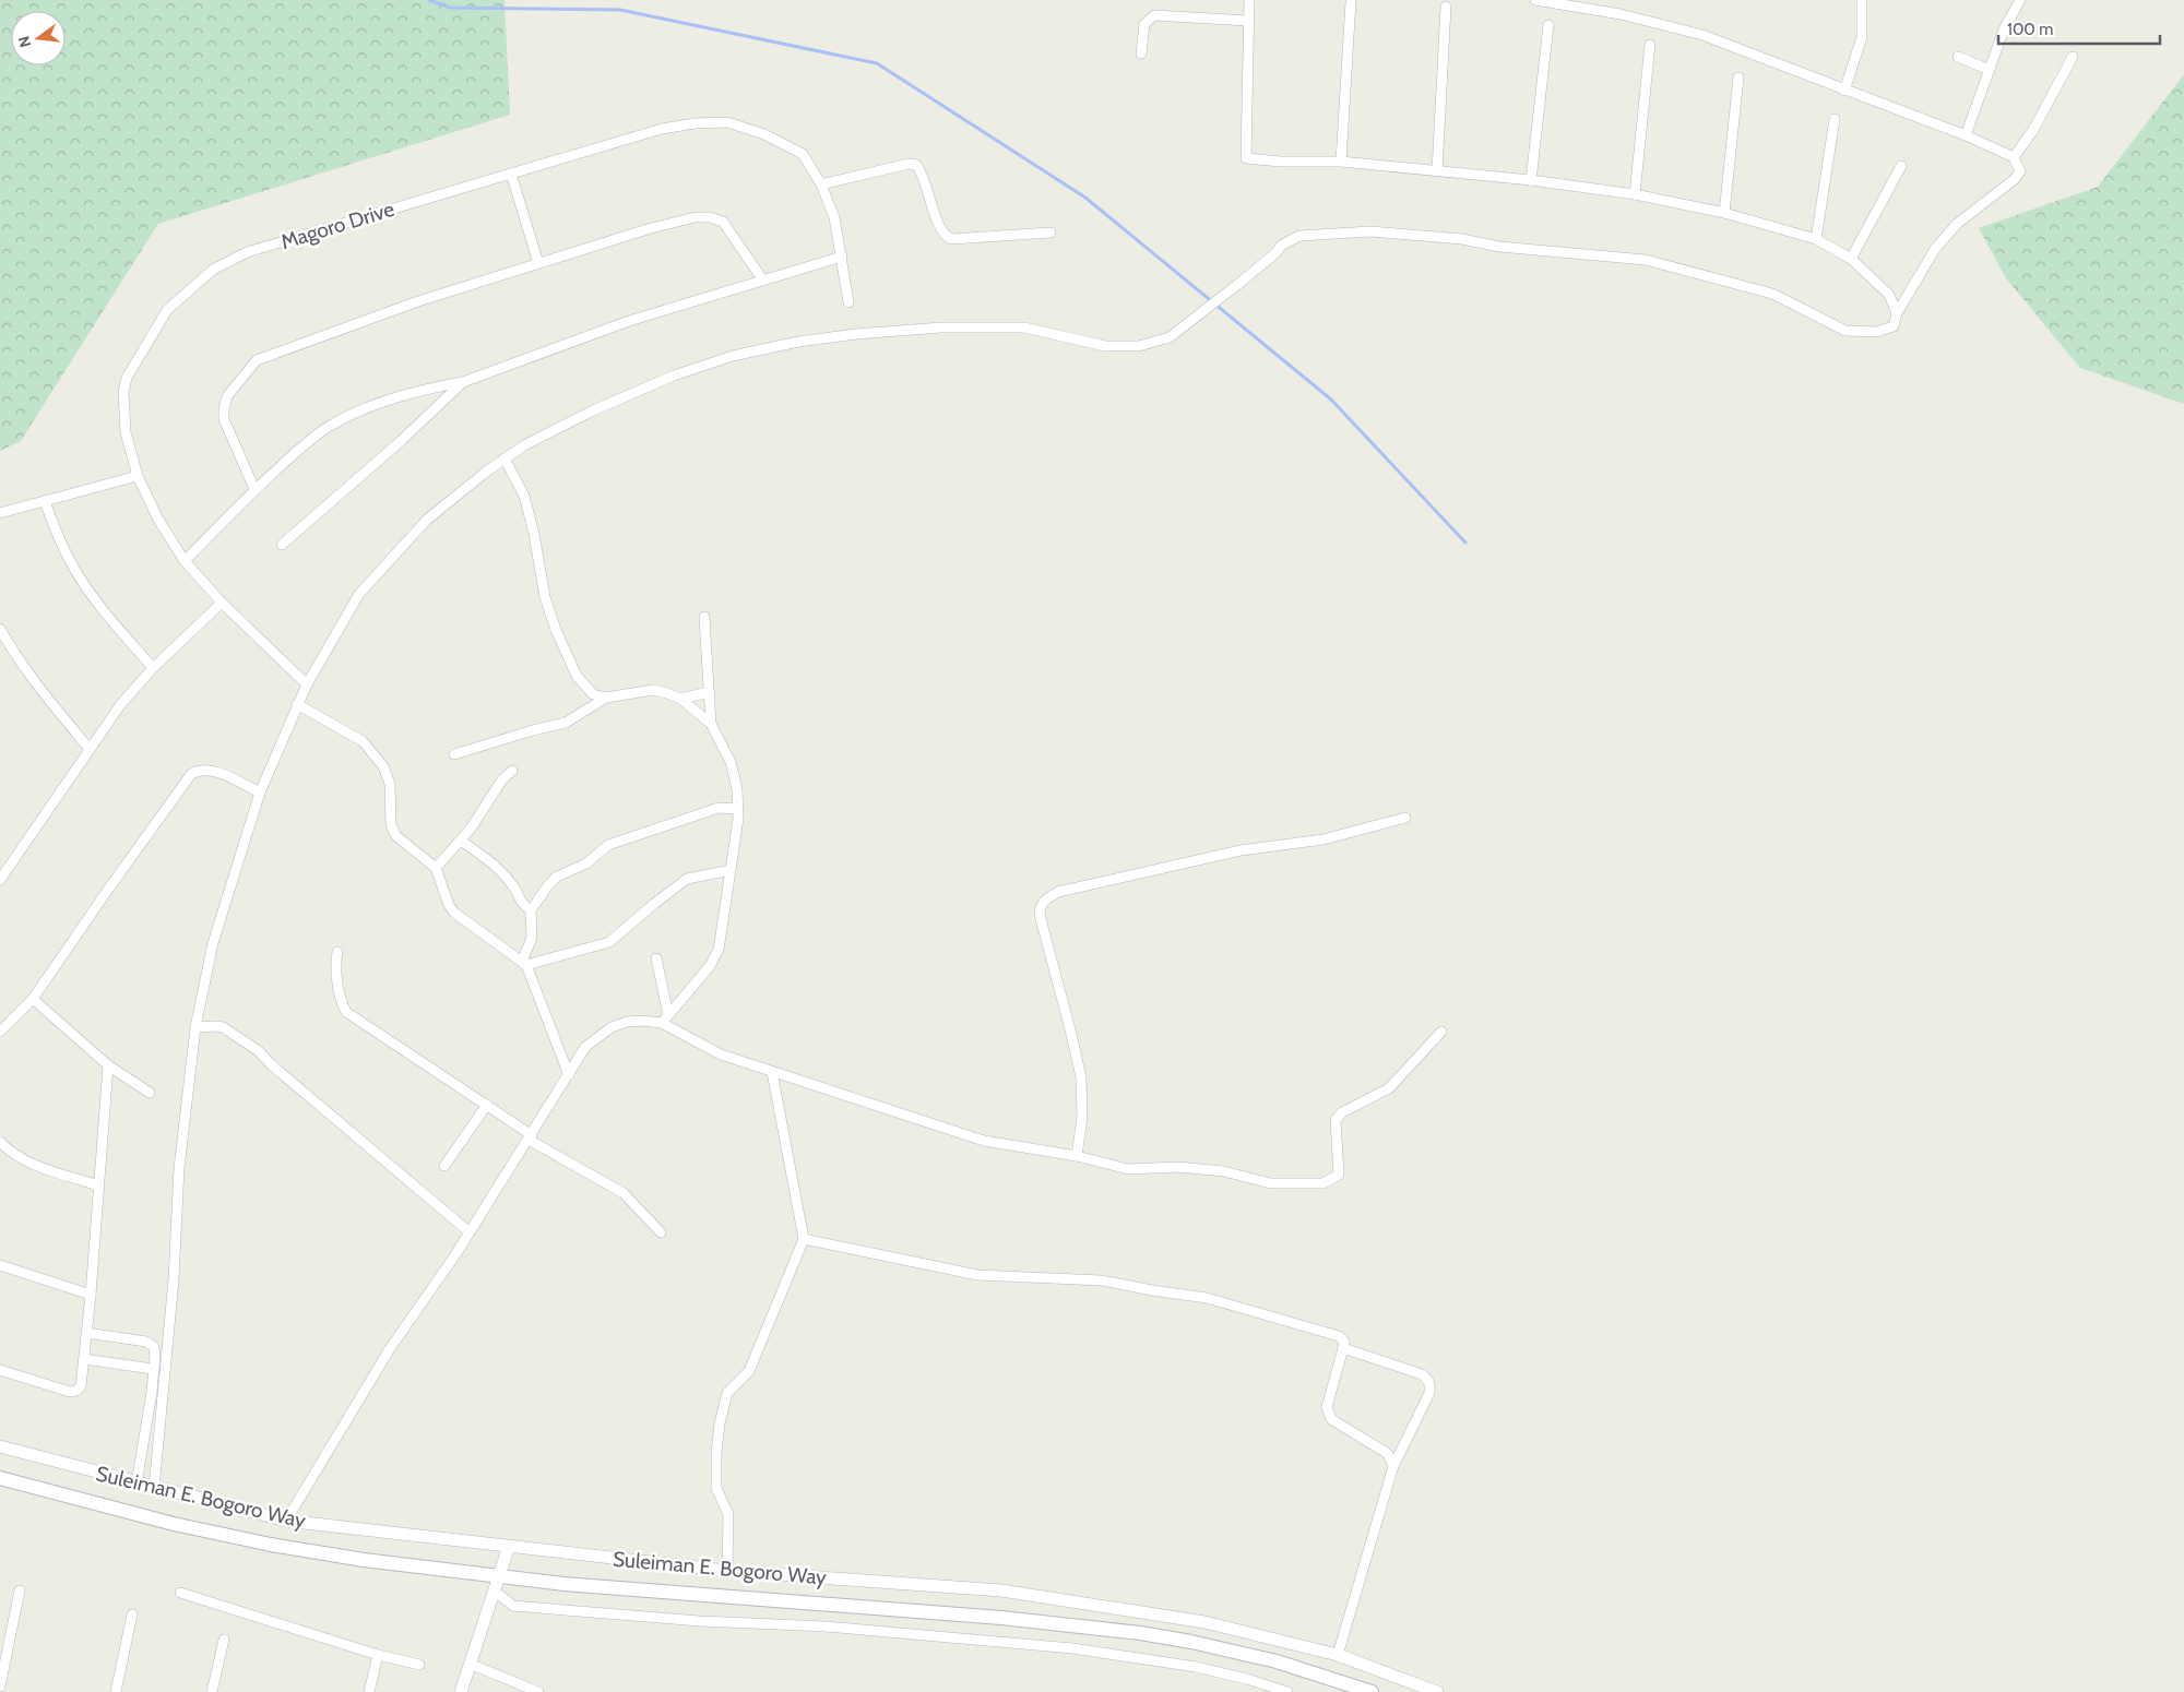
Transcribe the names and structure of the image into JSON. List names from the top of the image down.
{
  "streets": {
    "main road": ["Suleiman E. Bogoro Way"],
    "street": ["Magoro Drive"]
  },
  "scale_bar": "100 m",
  "north": "left"
}
